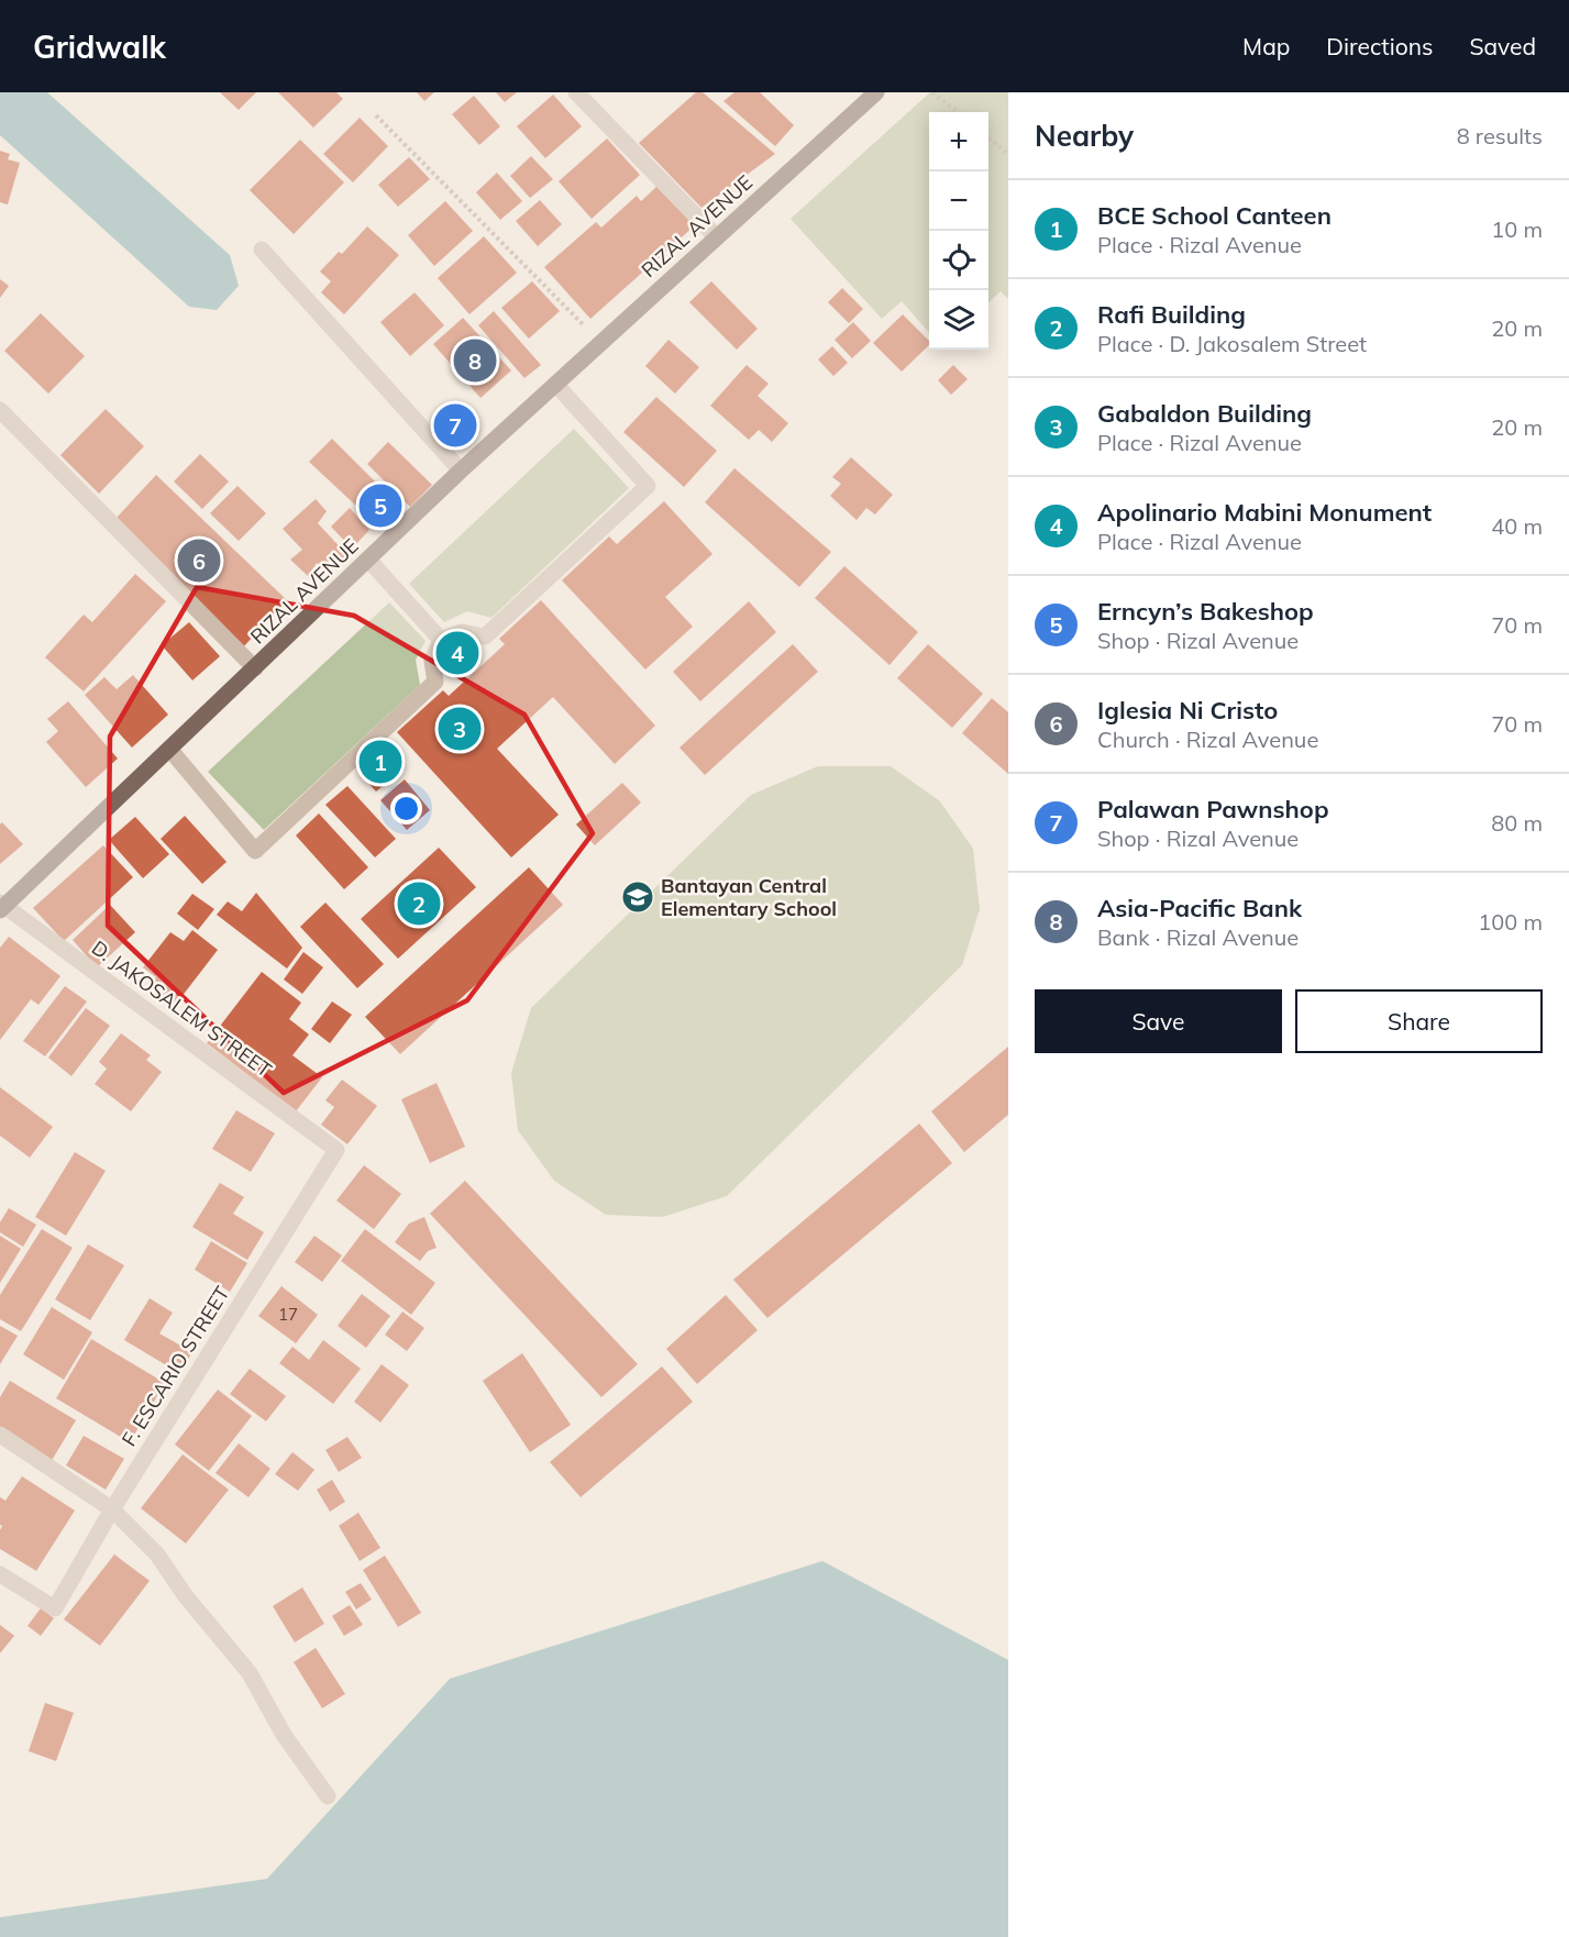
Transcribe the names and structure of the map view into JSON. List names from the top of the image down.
{
  "streets": {
    "main road": ["RIZAL AVENUE"],
    "street": ["D. JAKOSALEM STREET", "F. ESCARIO STREET"]
  },
  "crossings": [
    ["RIZAL AVENUE", "D. JAKOSALEM STREET"],
    ["D. JAKOSALEM STREET", "F. ESCARIO STREET"]
  ],
  "places": {
    "school or university": ["Bantayan Central Elementary School"]
  },
  "house_numbers": ["17"],
  "page": {
    "header": "Gridwalk",
    "nav": ["Map", "Directions", "Saved"],
    "heading": ["Nearby", "8 results"],
    "map_buttons": ["+", "−"],
    "list": [
      {
        "mark": "1",
        "name": "BCE School Canteen",
        "note": "Place · Rizal Avenue",
        "value": "10 m"
      },
      {
        "mark": "2",
        "name": "Rafi Building",
        "note": "Place · D. Jakosalem Street",
        "value": "20 m"
      },
      {
        "mark": "3",
        "name": "Gabaldon Building",
        "note": "Place · Rizal Avenue",
        "value": "20 m"
      },
      {
        "mark": "4",
        "name": "Apolinario Mabini Monument",
        "note": "Place · Rizal Avenue",
        "value": "40 m"
      },
      {
        "mark": "5",
        "name": "Erncyn’s Bakeshop",
        "note": "Shop · Rizal Avenue",
        "value": "70 m"
      },
      {
        "mark": "6",
        "name": "Iglesia Ni Cristo",
        "note": "Church · Rizal Avenue",
        "value": "70 m"
      },
      {
        "mark": "7",
        "name": "Palawan Pawnshop",
        "note": "Shop · Rizal Avenue",
        "value": "80 m"
      },
      {
        "mark": "8",
        "name": "Asia-Pacific Bank",
        "note": "Bank · Rizal Avenue",
        "value": "100 m"
      }
    ],
    "pins": [
      "8",
      "7",
      "5",
      "6",
      "4",
      "3",
      "1",
      "2"
    ],
    "buttons": ["Save", "Share"]
  }
}
